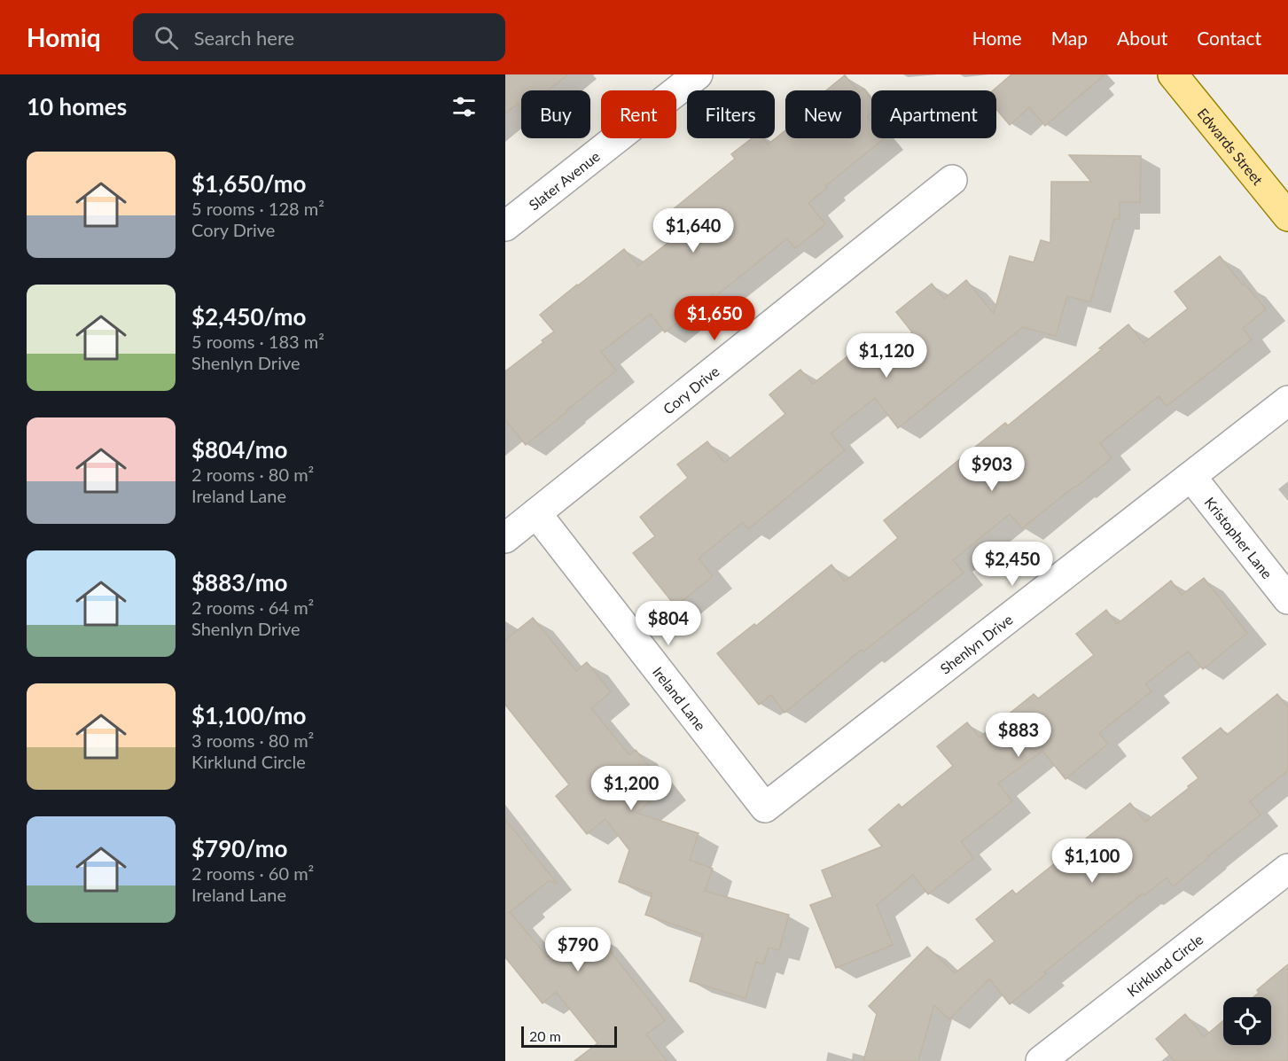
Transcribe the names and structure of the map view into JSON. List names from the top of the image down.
{
  "streets": {
    "main road": ["Edwards Street"],
    "street": [
      "Slater Avenue",
      "Cory Drive",
      "Kristopher Lane",
      "Shenlyn Drive",
      "Ireland Lane",
      "Kirklund Circle"
    ]
  },
  "crossings": [
    ["Cory Drive", "Ireland Lane"],
    ["Kristopher Lane", "Shenlyn Drive"],
    ["Shenlyn Drive", "Ireland Lane"]
  ],
  "scale_bar": "20 m",
  "page": {
    "header": "Homiq",
    "search": "Search here",
    "nav": [
      "Home",
      "Map",
      "About",
      "Contact"
    ],
    "heading": "10 homes",
    "chip": [
      "Buy",
      "Rent",
      "Filters",
      "New",
      "Apartment"
    ],
    "list": [
      {
        "name": "$1,650/mo",
        "note": "5 rooms · 128 m² · Cory Drive"
      },
      {
        "name": "$2,450/mo",
        "note": "5 rooms · 183 m² · Shenlyn Drive"
      },
      {
        "name": "$804/mo",
        "note": "2 rooms · 80 m² · Ireland Lane"
      },
      {
        "name": "$883/mo",
        "note": "2 rooms · 64 m² · Shenlyn Drive"
      },
      {
        "name": "$1,100/mo",
        "note": "3 rooms · 80 m² · Kirklund Circle"
      },
      {
        "name": "$790/mo",
        "note": "2 rooms · 60 m² · Ireland Lane"
      }
    ],
    "price": [
      "$1,640",
      "$1,650",
      "$1,120",
      "$903",
      "$2,450",
      "$804",
      "$883",
      "$1,200",
      "$1,100",
      "$790"
    ],
    "scale": "20 m"
  }
}
